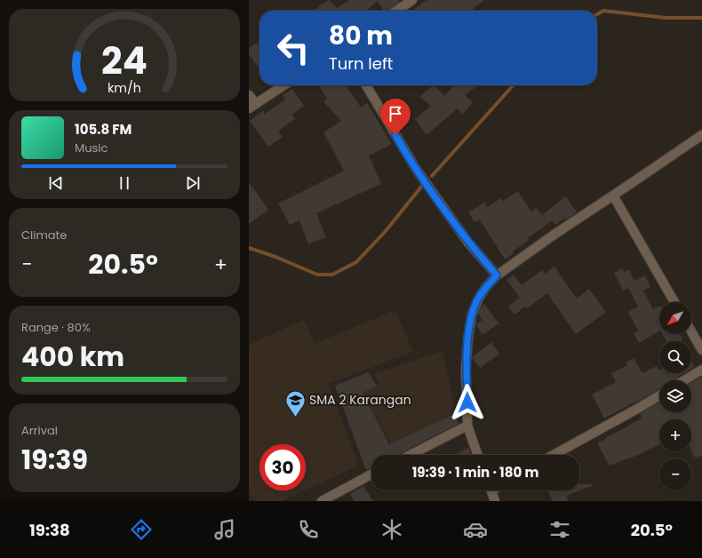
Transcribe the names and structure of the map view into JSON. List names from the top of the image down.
{
  "places": {
    "school or university": ["SMA 2 Karangan"]
  },
  "north": "bottom left",
  "page": {
    "turn": ["80 m", "Turn left"],
    "song": ["105.8 FM", "Music"],
    "tile": [
      "Climate",
      ["Range · 80%", "400 km"],
      ["Arrival", "19:39"]
    ],
    "heat": ["−", "20.5°", "+"],
    "map_buttons": ["+", "−"],
    "limit": "30",
    "trip": "19:39 · 1 min · 180 m",
    "tabs": ["19:38", "20.5°"],
    "gauge": ["24", "km/h"]
  }
}
